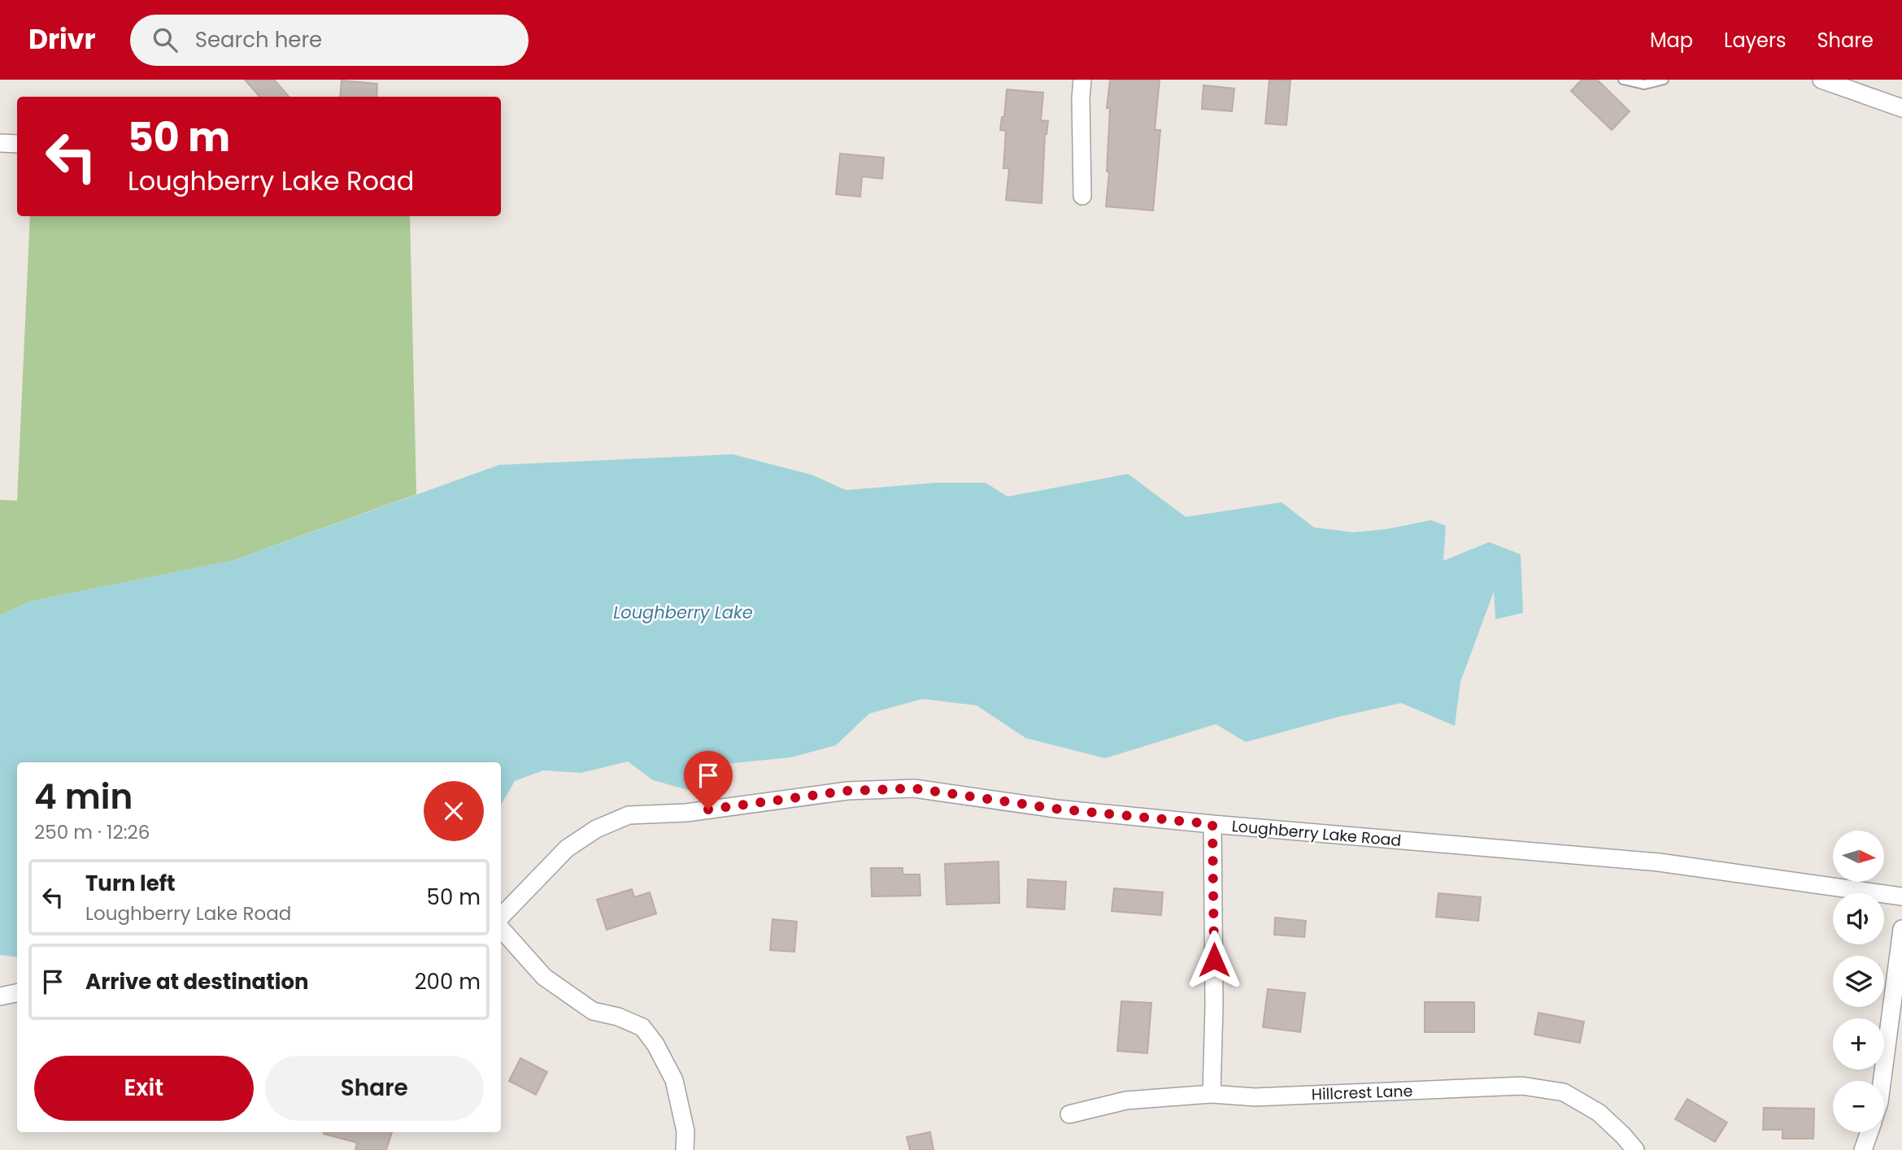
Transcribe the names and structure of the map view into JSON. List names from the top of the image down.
{
  "streets": {
    "street": ["Loughberry Lake Road", "Hillcrest Lane"]
  },
  "water": ["Loughberry Lake"],
  "north": "right",
  "page": {
    "header": "Drivr",
    "search": "Search here",
    "nav": ["Map", "Layers", "Share"],
    "turn": ["50 m", "Loughberry Lake Road"],
    "heading": ["4 min", "250 m · 12:26"],
    "map_buttons": ["+", "−"],
    "list": [
      {
        "name": "Turn left",
        "note": "Loughberry Lake Road",
        "value": "50 m"
      },
      {
        "name": "Arrive at destination",
        "value": "200 m"
      }
    ],
    "buttons": ["Exit", "Share"]
  }
}
